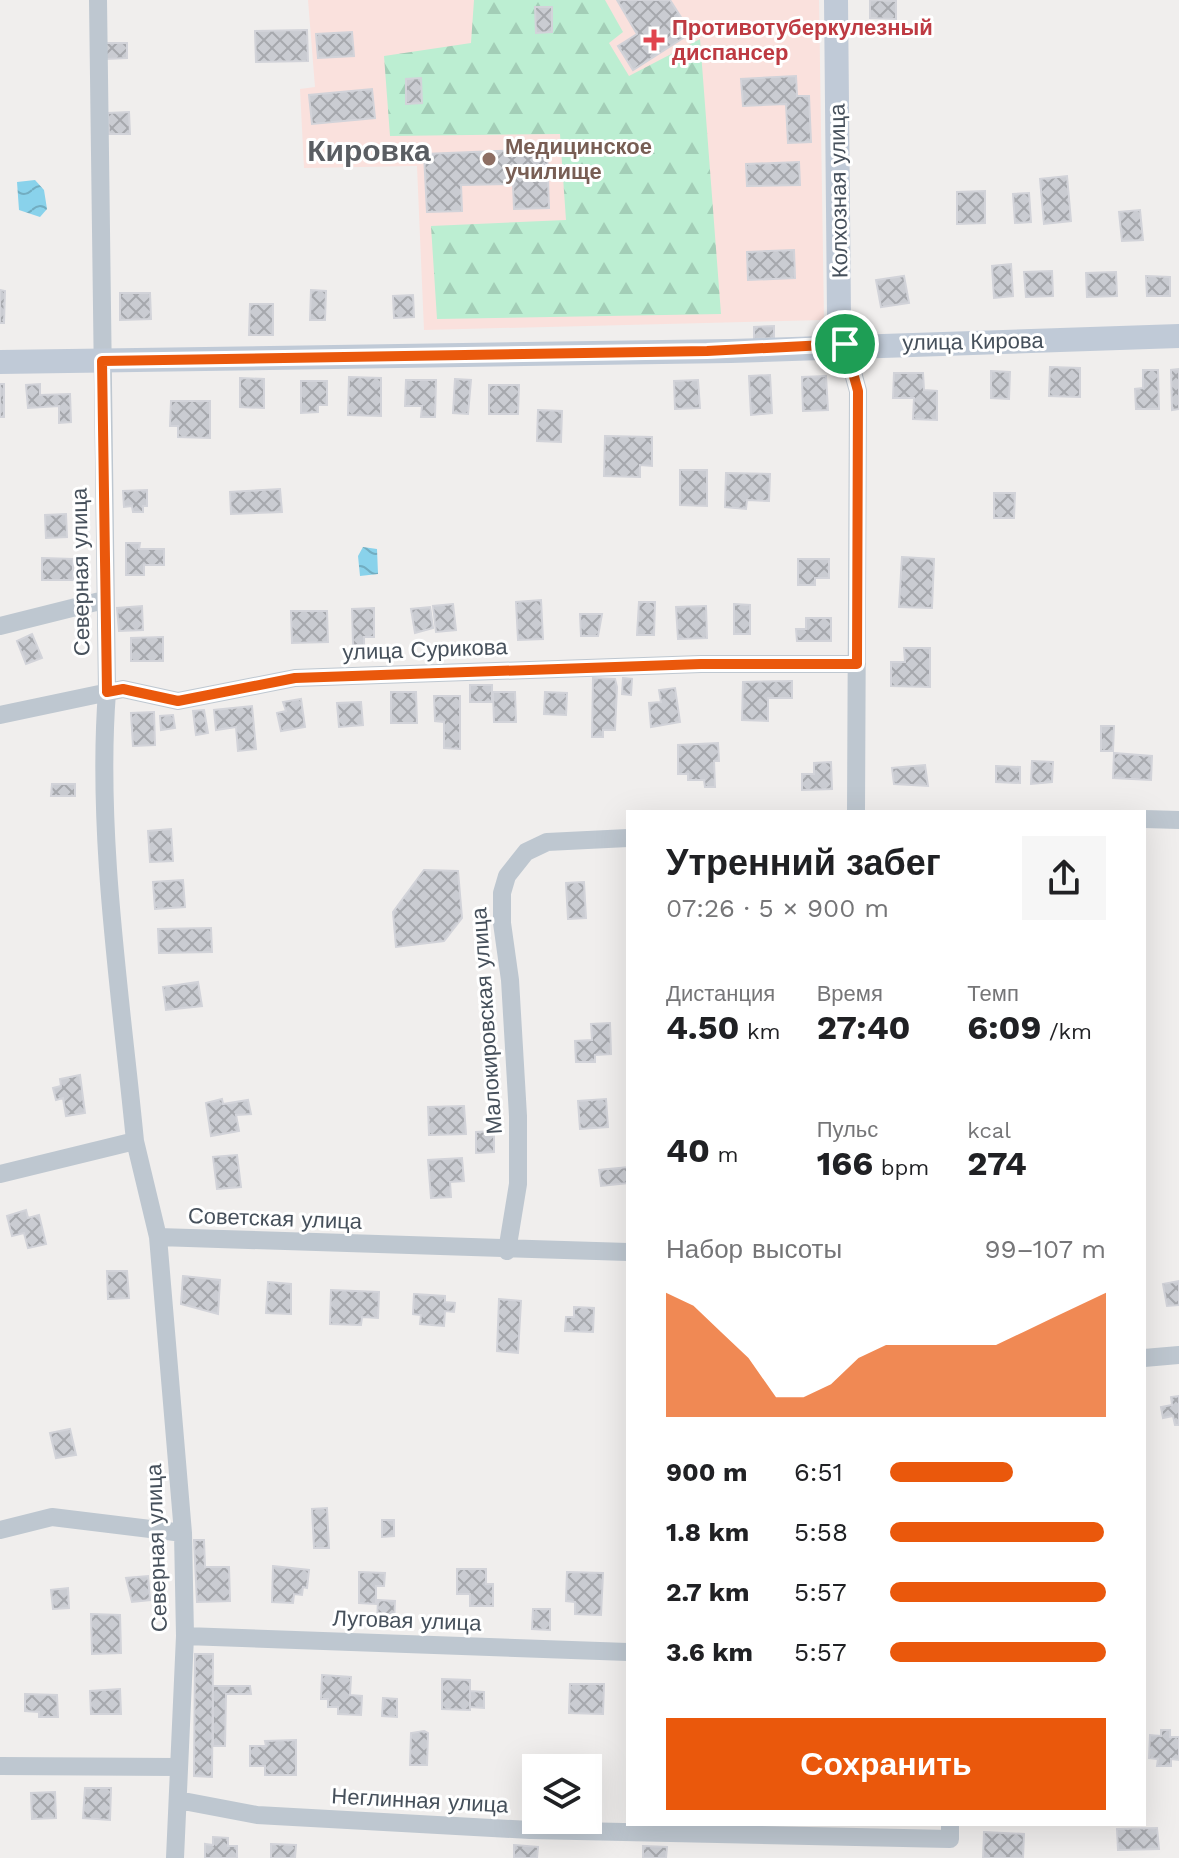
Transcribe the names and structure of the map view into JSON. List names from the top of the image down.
{
  "streets": {
    "street": [
      "Колхозная улица",
      "улица Кирова",
      "Северная улица",
      "улица Сурикова",
      "Малокировская улица",
      "Советская улица",
      "Луговая улица",
      "Неглинная улица"
    ]
  },
  "crossings": [
    ["Колхозная улица", "улица Кирова"],
    ["Колхозная улица", "улица Сурикова"],
    ["улица Кирова", "Северная улица"],
    ["Северная улица", "улица Сурикова"],
    ["Северная улица", "Советская улица"],
    ["Северная улица", "Луговая улица"],
    ["Северная улица", "Неглинная улица"],
    ["Малокировская улица", "Советская улица"]
  ],
  "districts": ["Кировка"],
  "places": {
    "health": ["Противотуберкулезный диспансер"],
    "other": ["Медицинское училище"]
  },
  "page": {
    "heading": ["Утренний забег", "07:26 · 5 × 900 m"],
    "stats": [
      ["Дистанция", "4.50 km"],
      ["Время", "27:40"],
      ["Темп", "6:09 /km"],
      ["40 m"],
      ["Пульс", "166 bpm"],
      ["kcal", "274"]
    ],
    "chart": ["Набор высоты", "99–107 m"],
    "list": [
      {
        "name": "900 m",
        "note": "6:51"
      },
      {
        "name": "1.8 km",
        "note": "5:58"
      },
      {
        "name": "2.7 km",
        "note": "5:57"
      },
      {
        "name": "3.6 km",
        "note": "5:57"
      }
    ],
    "buttons": "Сохранить"
  }
}
